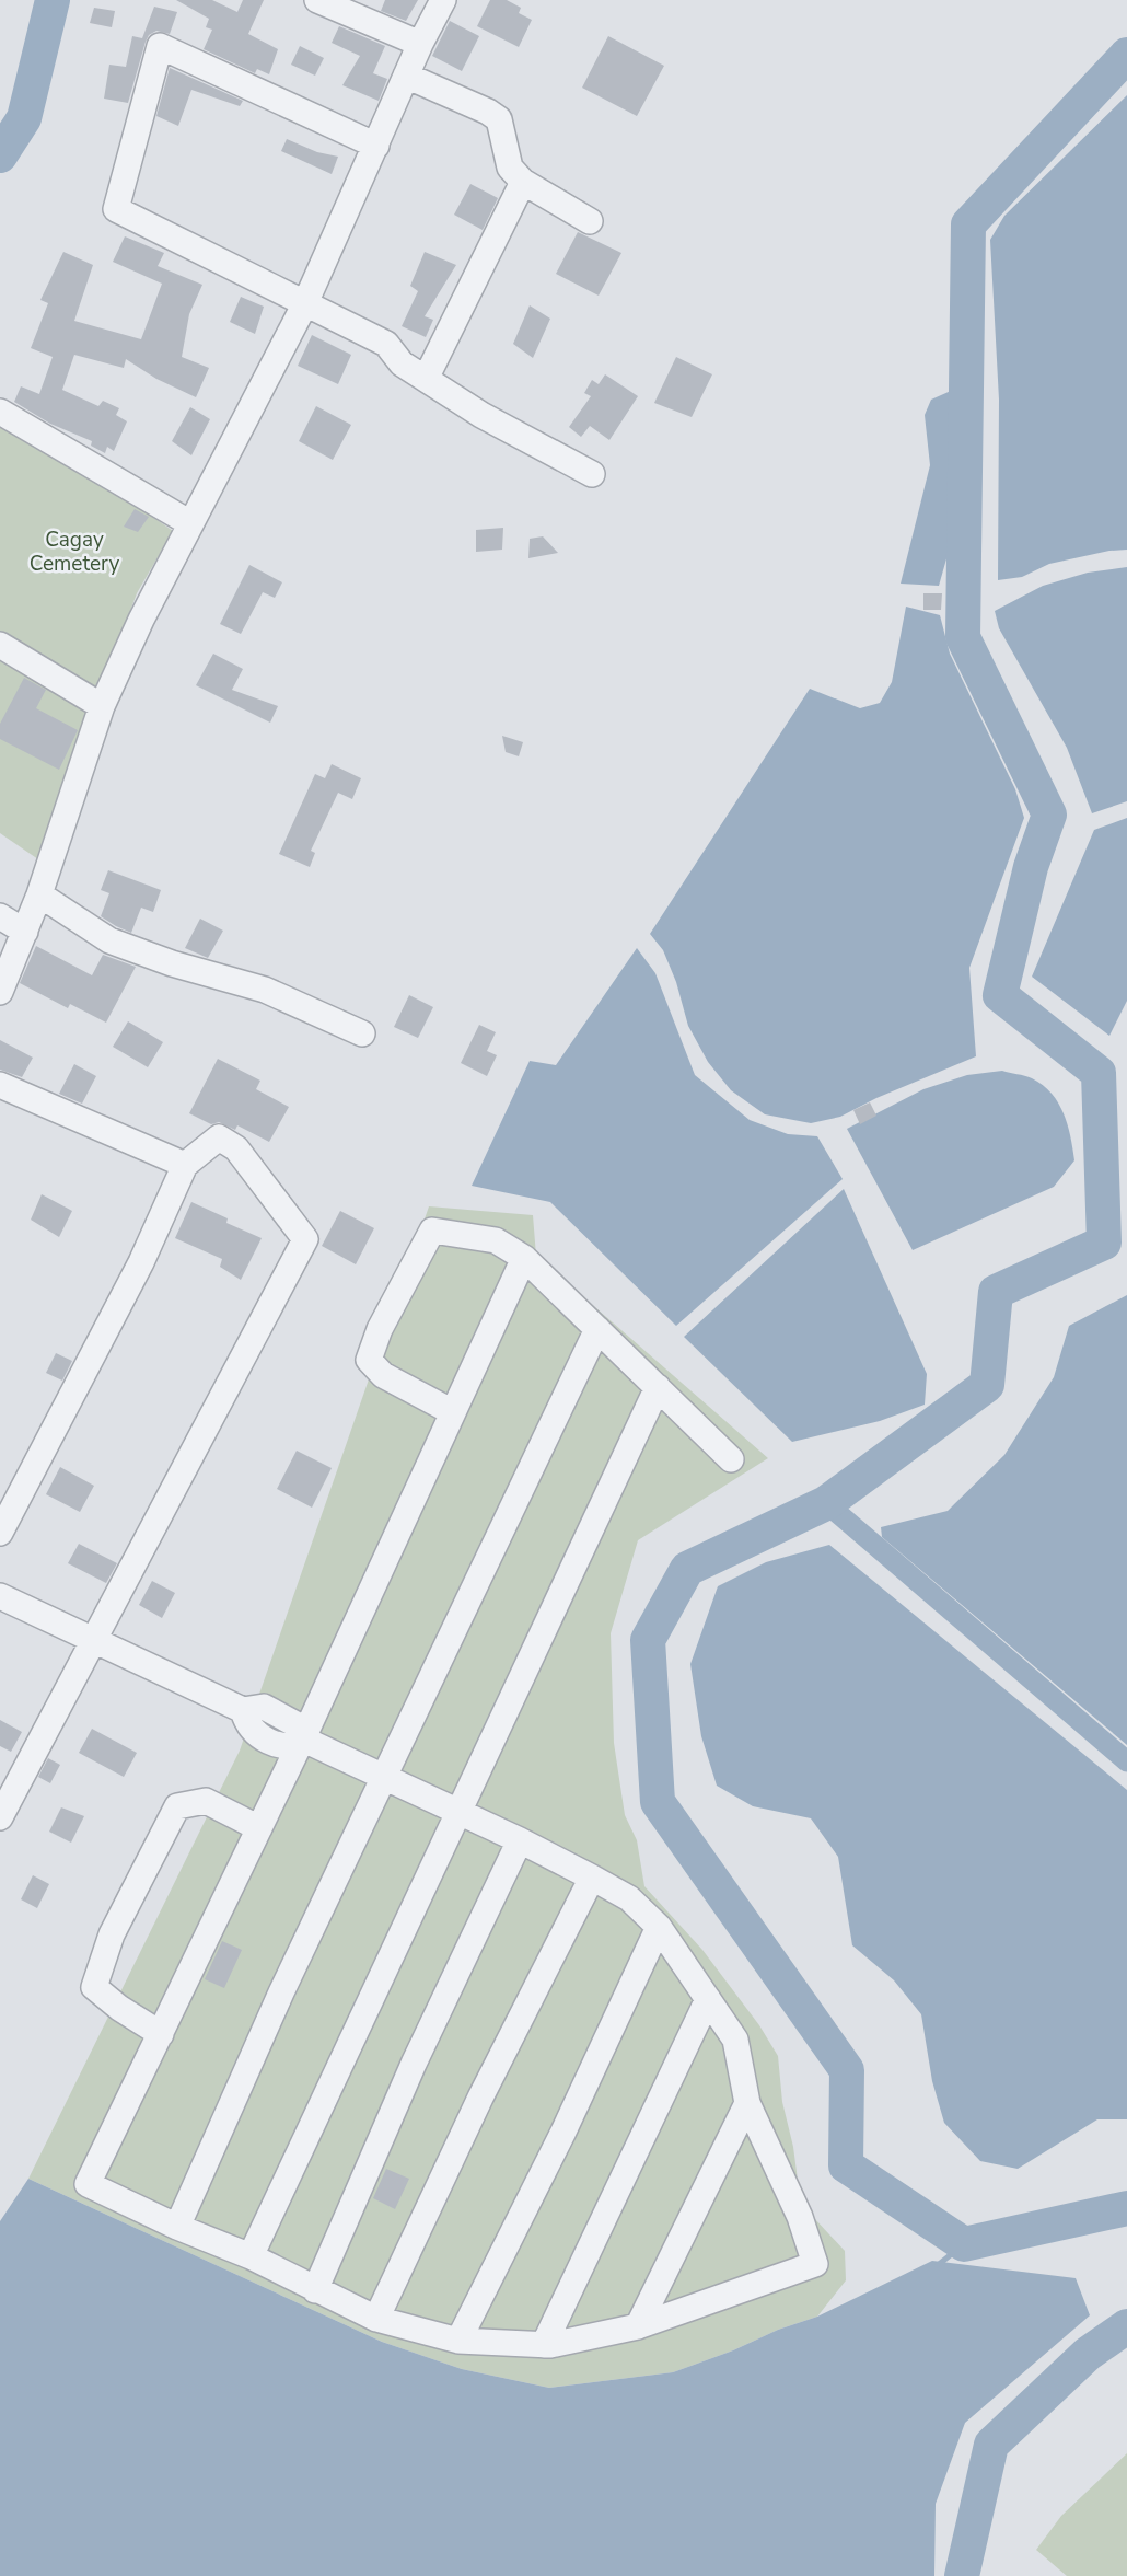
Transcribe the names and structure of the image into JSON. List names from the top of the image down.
{
  "parks": ["Cagay Cemetery"]
}
